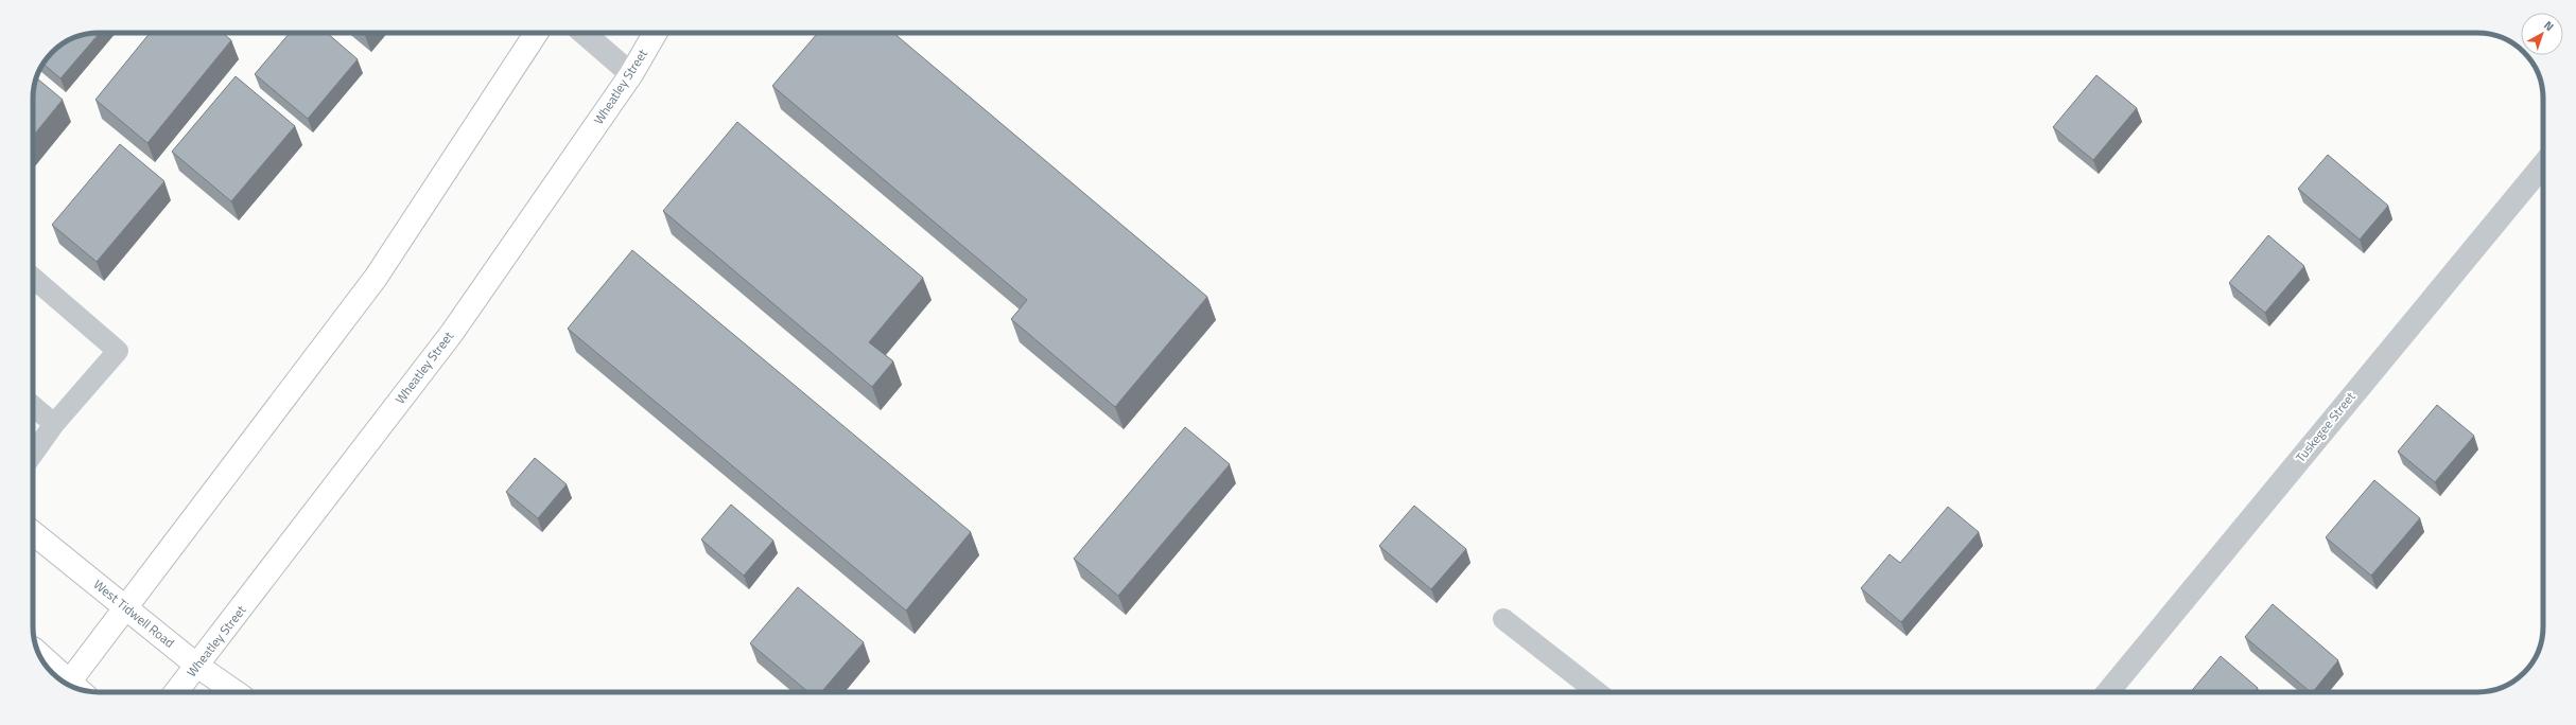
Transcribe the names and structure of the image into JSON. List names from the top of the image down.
{
  "streets": {
    "main road": ["Wheatley Street", "West Tidwell Road"],
    "street": ["Tuskegee Street"]
  },
  "crossings": [
    ["Wheatley Street", "West Tidwell Road"]
  ],
  "north": "top right"
}
